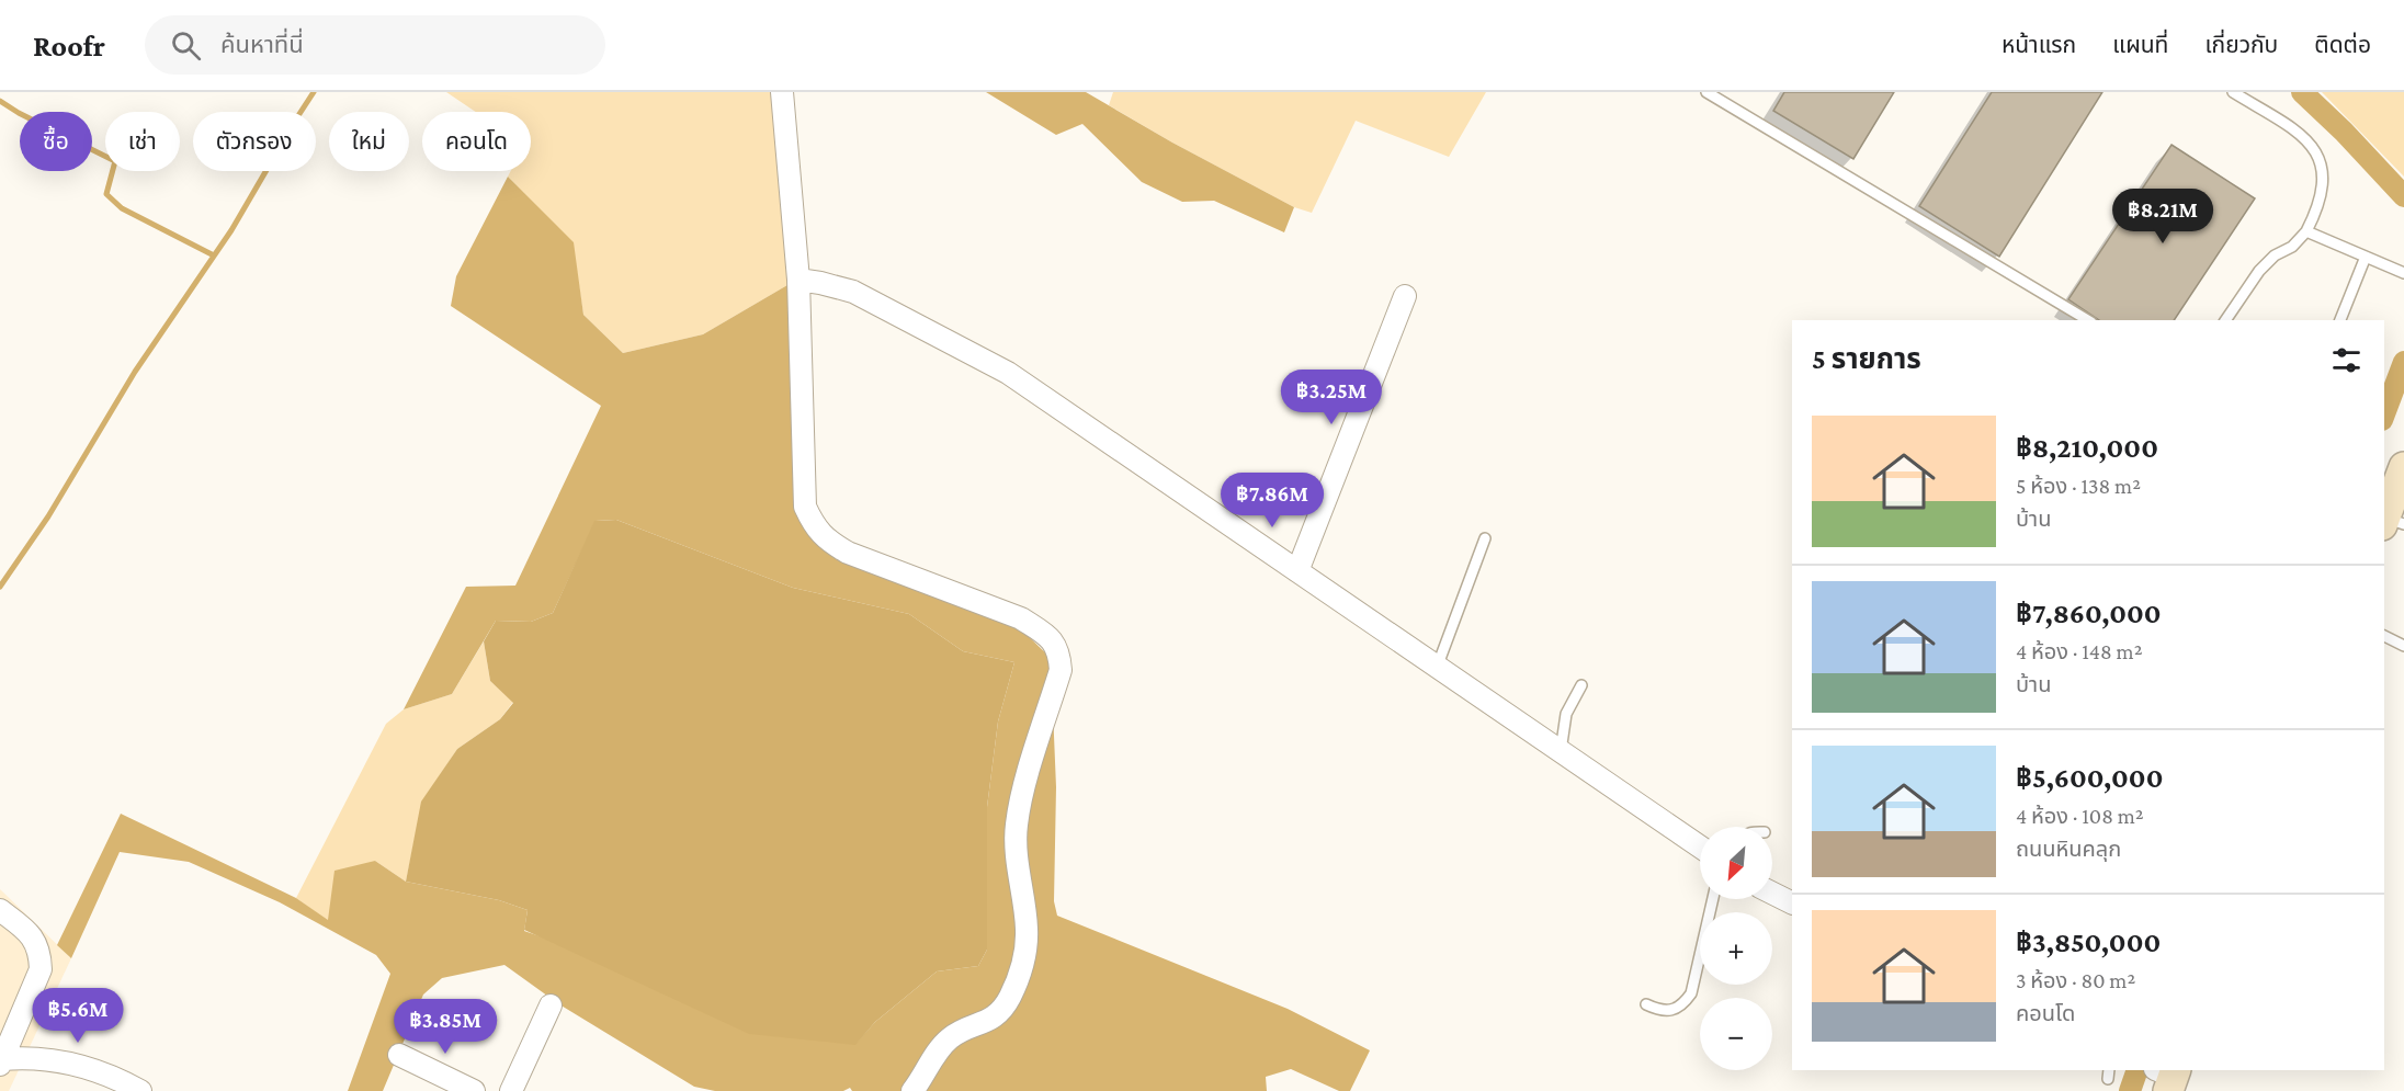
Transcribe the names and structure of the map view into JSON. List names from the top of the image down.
{
  "north": "bottom left",
  "page": {
    "header": "Roofr",
    "search": "ค้นหาที่นี่",
    "nav": [
      "หน้าแรก",
      "แผนที่",
      "เกี่ยวกับ",
      "ติดต่อ"
    ],
    "chip": [
      "ซื้อ",
      "เช่า",
      "ตัวกรอง",
      "ใหม่",
      "คอนโด"
    ],
    "price": [
      "฿8.21M",
      "฿3.25M",
      "฿7.86M",
      "฿5.6M",
      "฿3.85M"
    ],
    "heading": "5 รายการ",
    "list": [
      {
        "name": "฿8,210,000",
        "note": "5 ห้อง · 138 m² · บ้าน"
      },
      {
        "name": "฿7,860,000",
        "note": "4 ห้อง · 148 m² · บ้าน"
      },
      {
        "name": "฿5,600,000",
        "note": "4 ห้อง · 108 m² · ถนนหินคลุก"
      },
      {
        "name": "฿3,850,000",
        "note": "3 ห้อง · 80 m² · คอนโด"
      }
    ],
    "map_buttons": ["+", "−"]
  }
}
